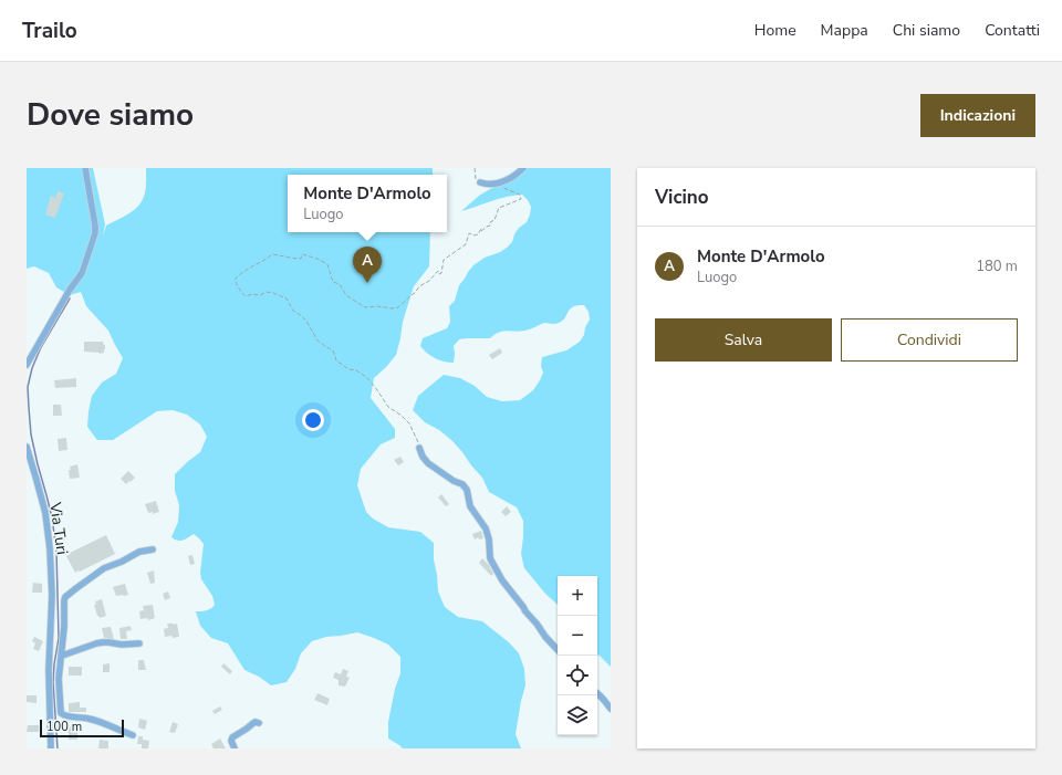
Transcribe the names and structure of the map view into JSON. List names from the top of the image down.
{
  "streets": {
    "street": ["Via Turi"]
  },
  "scale_bar": "100 m",
  "page": {
    "header": "Trailo",
    "nav": [
      "Home",
      "Mappa",
      "Chi siamo",
      "Contatti"
    ],
    "title": "Dove siamo",
    "buttons": [
      "Indicazioni",
      ["Salva", "Condividi"]
    ],
    "heading": "Vicino",
    "popup": ["Monte D'Armolo", "Luogo"],
    "list": [
      {
        "mark": "A",
        "name": "Monte D'Armolo",
        "note": "Luogo",
        "value": "180 m"
      }
    ],
    "pins": "A",
    "map_buttons": ["+", "−"],
    "scale": "100 m"
  }
}
